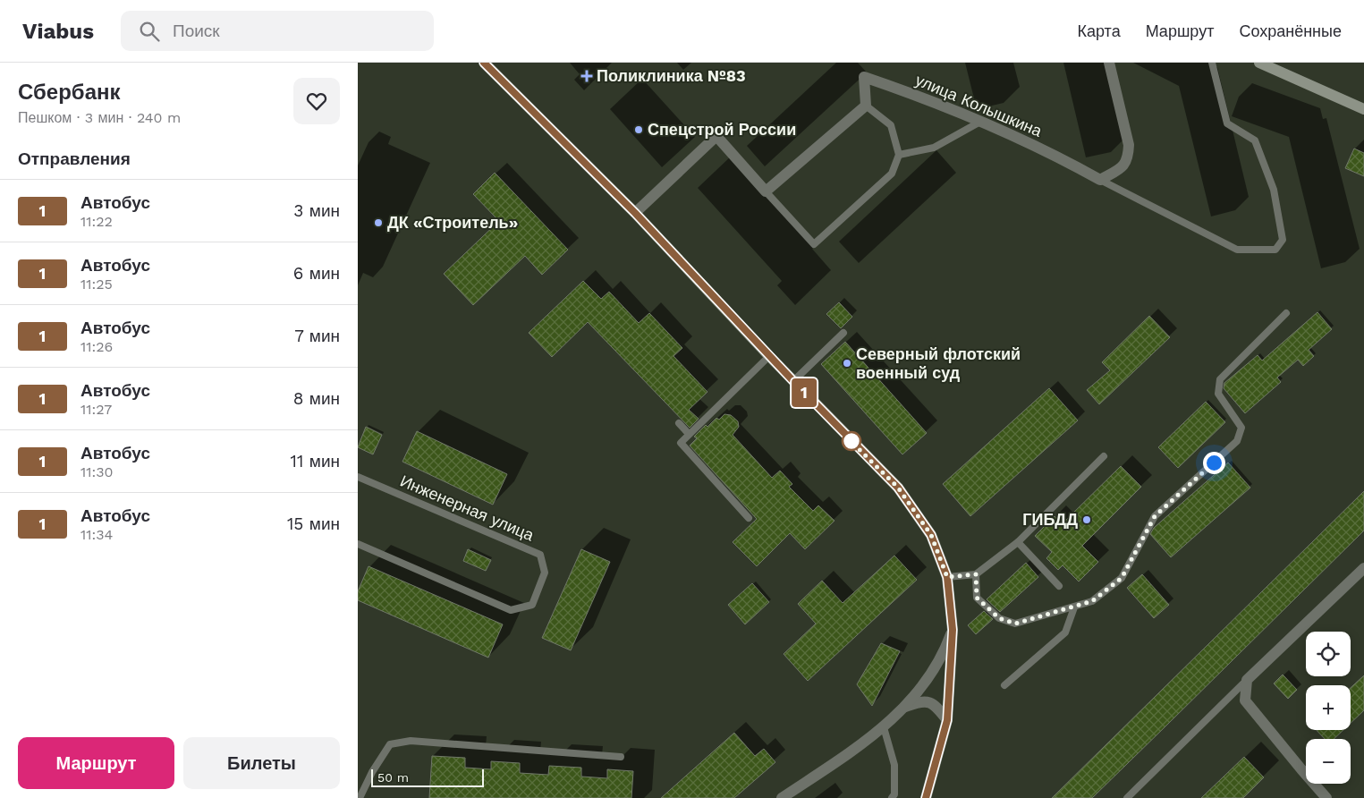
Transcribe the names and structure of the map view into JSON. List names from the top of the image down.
{
  "streets": {
    "street": ["улица Колышкина"],
    "lane": ["Инженерная улица"]
  },
  "places": {
    "health": ["Поликлиника №83"],
    "other": [
      "Спецстрой России",
      "ДК «Строитель»",
      "Северный флотский военный суд",
      "ГИБДД"
    ]
  },
  "lines": ["bus line 1"],
  "scale_bar": "50 m",
  "page": {
    "header": "Viabus",
    "search": "Поиск",
    "nav": ["Карта", "Маршрут", "Сохранённые"],
    "heading": [
      ["Сбербанк", "Пешком · 3 мин · 240 m"],
      "Отправления"
    ],
    "on_map": "1",
    "list": [
      {
        "mark": "1",
        "name": "Автобус",
        "note": "11:22",
        "value": "3 мин"
      },
      {
        "mark": "1",
        "name": "Автобус",
        "note": "11:25",
        "value": "6 мин"
      },
      {
        "mark": "1",
        "name": "Автобус",
        "note": "11:26",
        "value": "7 мин"
      },
      {
        "mark": "1",
        "name": "Автобус",
        "note": "11:27",
        "value": "8 мин"
      },
      {
        "mark": "1",
        "name": "Автобус",
        "note": "11:30",
        "value": "11 мин"
      },
      {
        "mark": "1",
        "name": "Автобус",
        "note": "11:34",
        "value": "15 мин"
      }
    ],
    "map_buttons": ["+", "−"],
    "buttons": ["Маршрут", "Билеты"],
    "scale": "50 m"
  }
}
